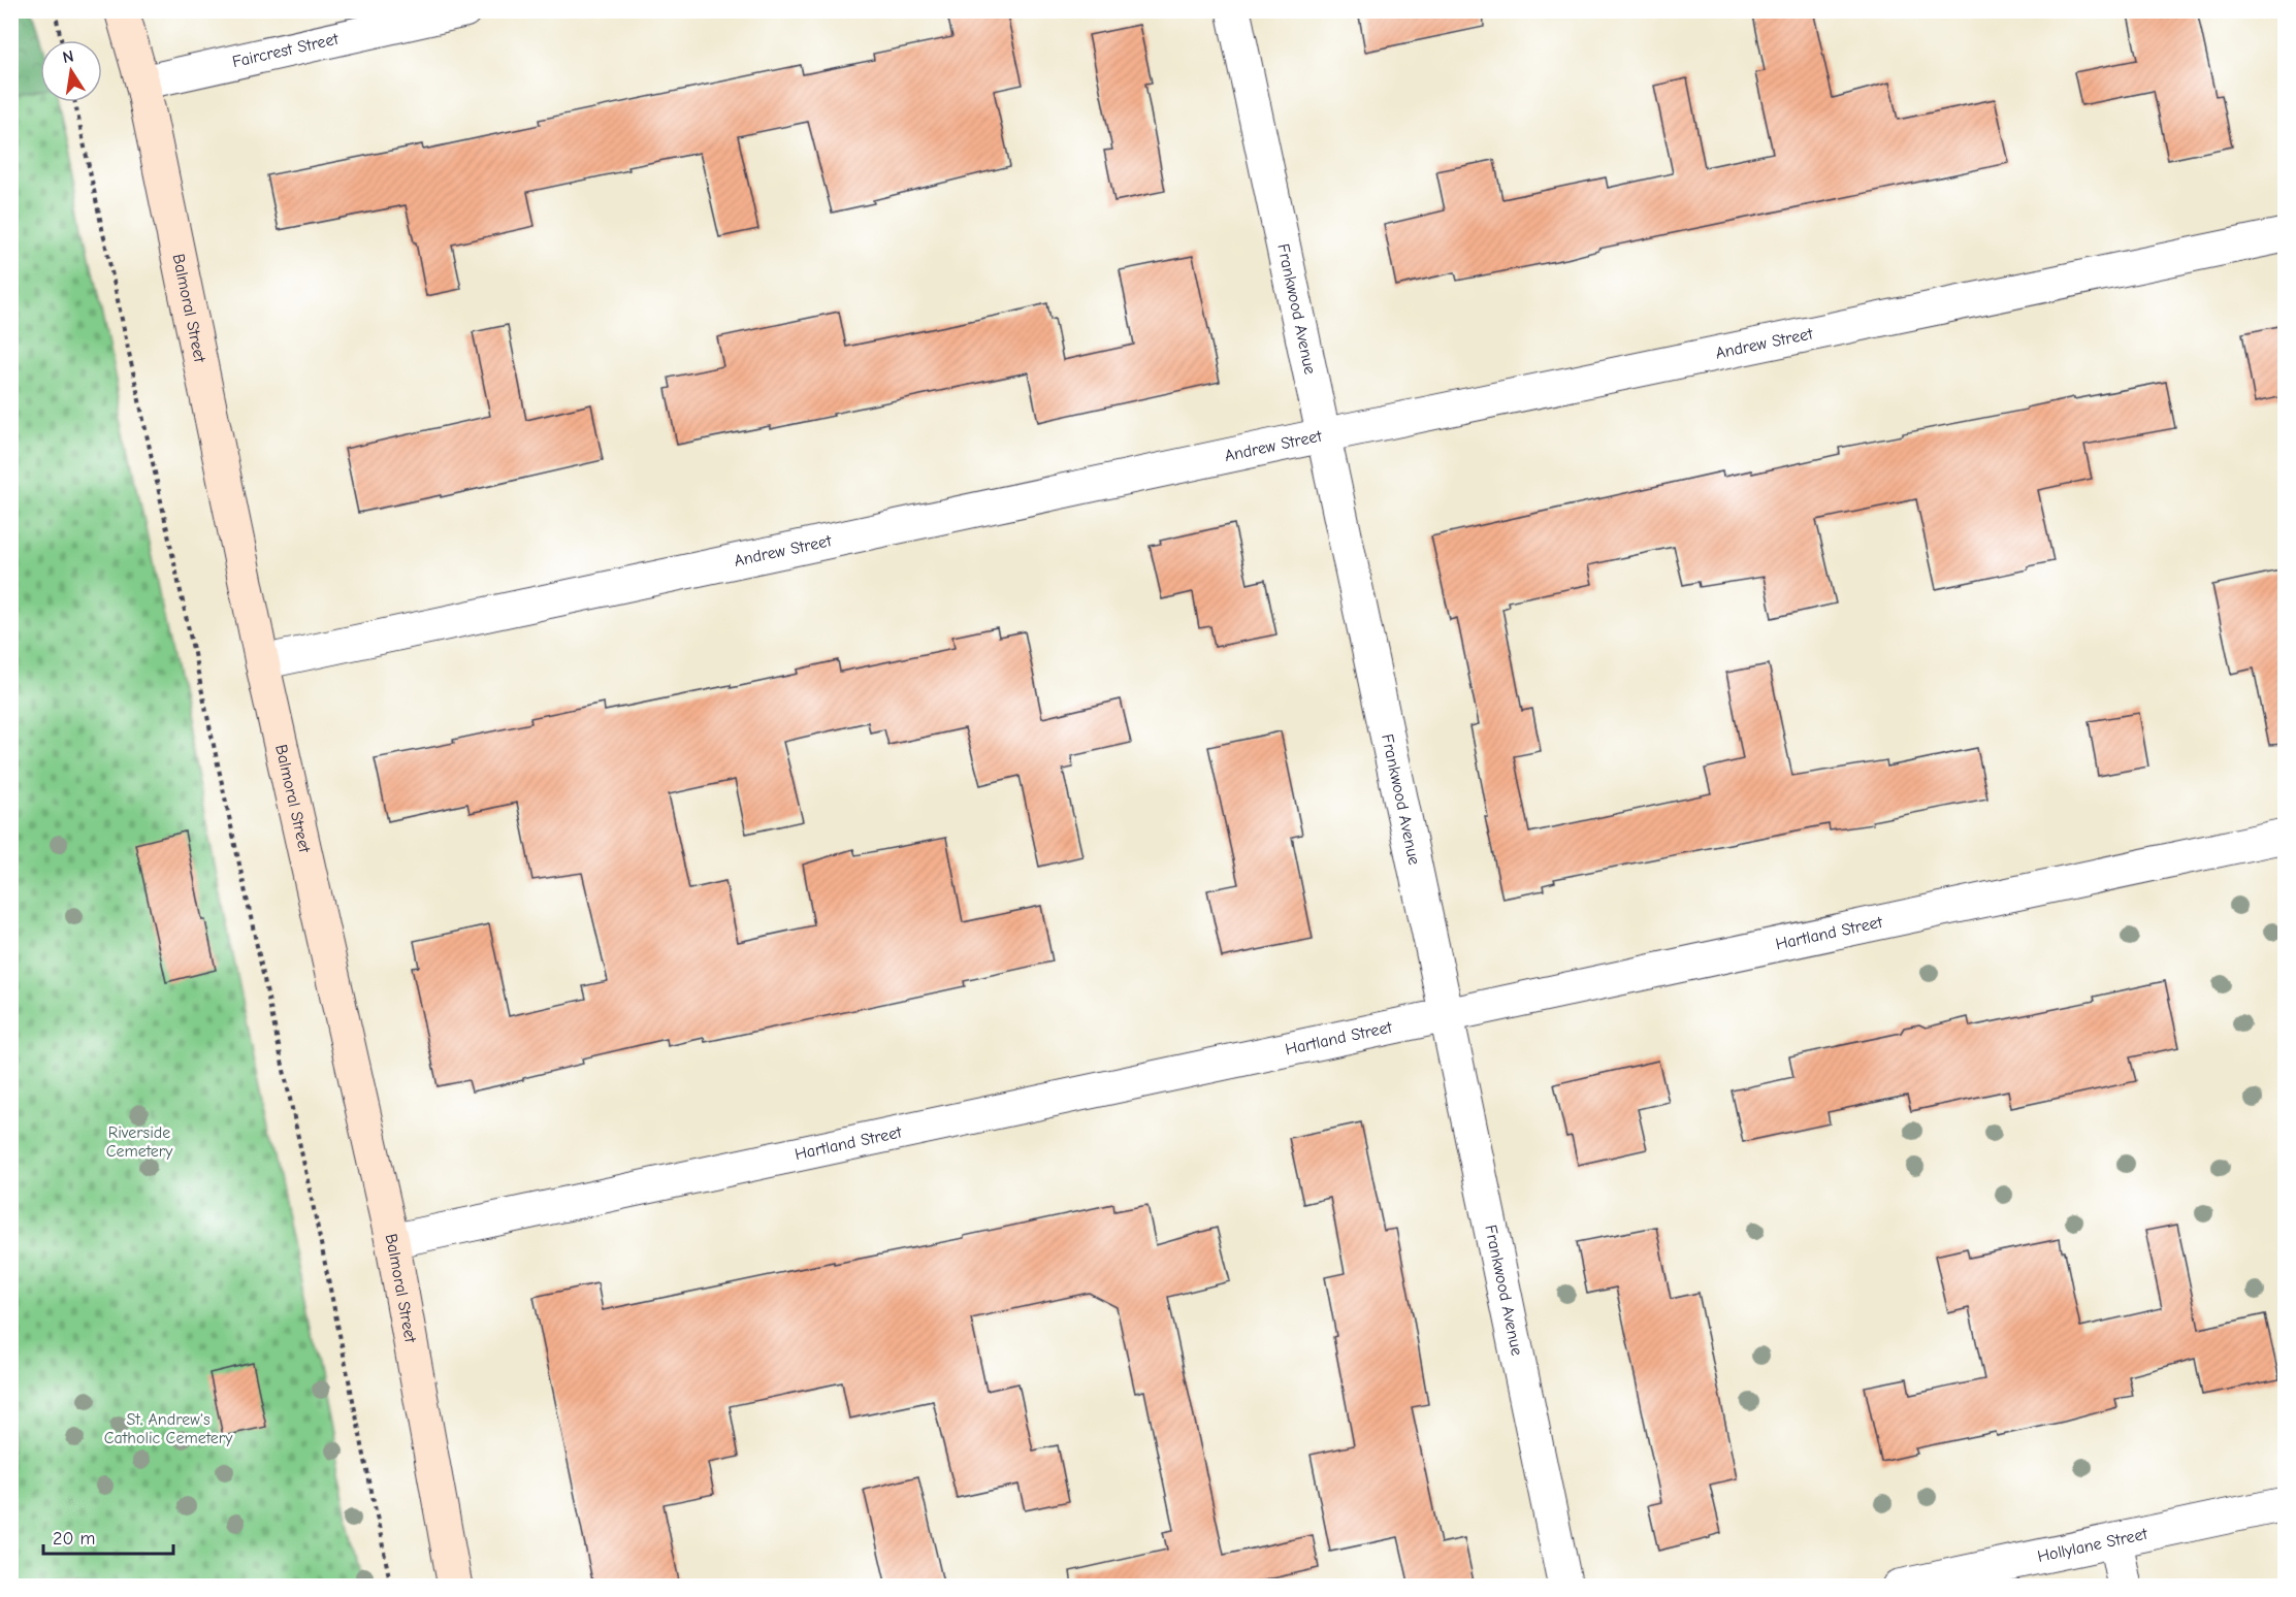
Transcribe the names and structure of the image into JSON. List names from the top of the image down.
{
  "streets": {
    "main road": ["Balmoral Street"],
    "street": [
      "Faircrest Street",
      "Frankwood Avenue",
      "Andrew Street",
      "Hartland Street",
      "Hollylane Street"
    ]
  },
  "crossings": [
    ["Faircrest Street", "Balmoral Street"],
    ["Balmoral Street", "Andrew Street"],
    ["Balmoral Street", "Hartland Street"],
    ["Frankwood Avenue", "Andrew Street"],
    ["Frankwood Avenue", "Hartland Street"]
  ],
  "parks": ["Riverside Cemetery", "St. Andrew's Catholic Cemetery"],
  "scale_bar": "20 m",
  "north": "top"
}
